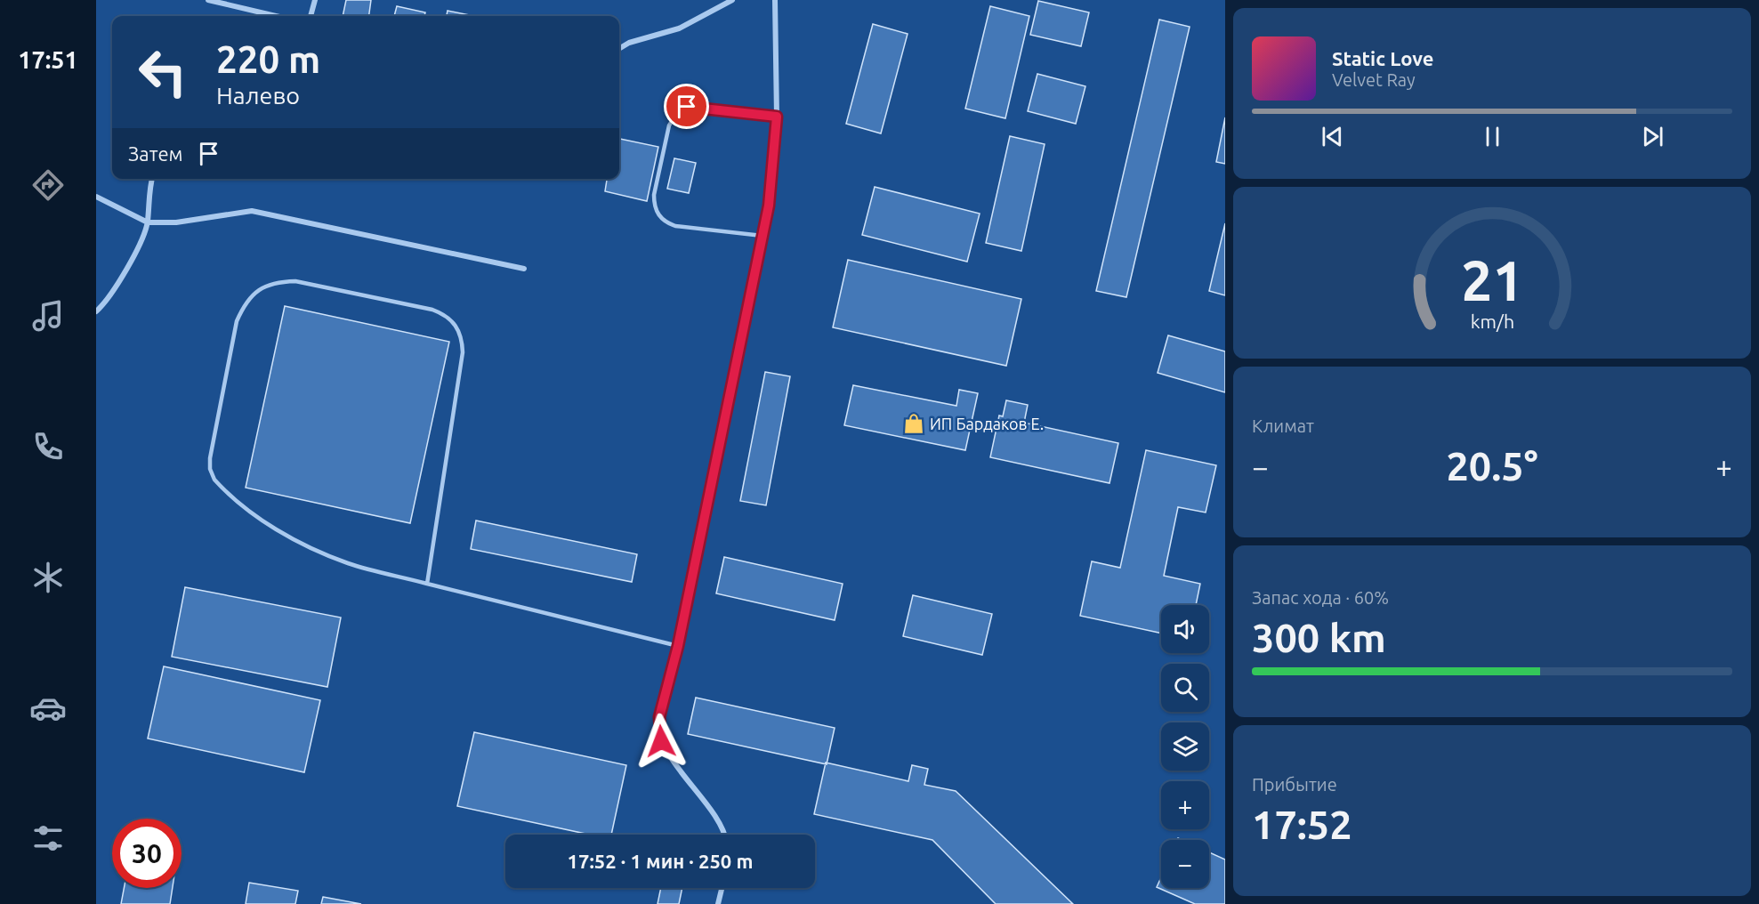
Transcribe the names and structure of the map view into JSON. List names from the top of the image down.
{
  "places": {
    "shop": ["ИП Бардаков Е."]
  },
  "page": {
    "tabs": "17:51",
    "turn": ["220 m", "Налево"],
    "song": ["Static Love", "Velvet Ray"],
    "then": "Затем",
    "tile": [
      "Климат",
      ["Запас хода · 60%", "300 km"],
      ["Прибытие", "17:52"]
    ],
    "heat": ["−", "20.5°", "+"],
    "map_buttons": ["+", "−"],
    "limit": "30",
    "trip": "17:52 · 1 мин · 250 m",
    "gauge": ["21", "km/h"]
  }
}
